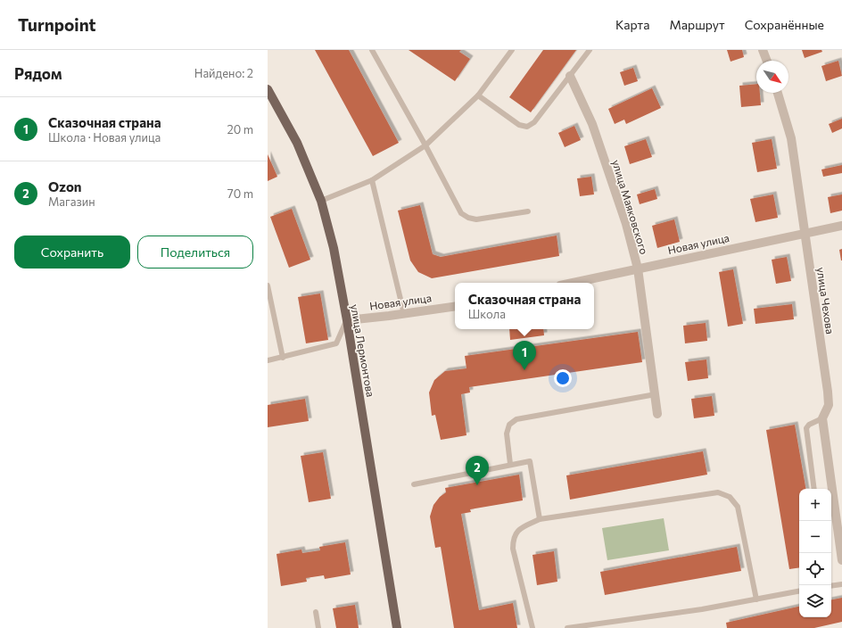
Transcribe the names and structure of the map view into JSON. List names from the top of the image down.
{
  "streets": {
    "main road": ["улица Лермонтова"],
    "street": ["улица Маяковского", "Новая улица", "улица Чехова"]
  },
  "crossings": [
    ["улица Маяковского", "Новая улица"],
    ["Новая улица", "улица Чехова"],
    ["Новая улица", "улица Лермонтова"]
  ],
  "north": "bottom right",
  "page": {
    "header": "Turnpoint",
    "nav": ["Карта", "Маршрут", "Сохранённые"],
    "heading": ["Рядом", "Найдено: 2"],
    "list": [
      {
        "mark": "1",
        "name": "Сказочная страна",
        "note": "Школа · Новая улица",
        "value": "20 m"
      },
      {
        "mark": "2",
        "name": "Ozon",
        "note": "Магазин",
        "value": "70 m"
      }
    ],
    "buttons": ["Сохранить", "Поделиться"],
    "popup": ["Сказочная страна", "Школа"],
    "pins": ["1", "2"],
    "map_buttons": ["+", "−"]
  }
}
